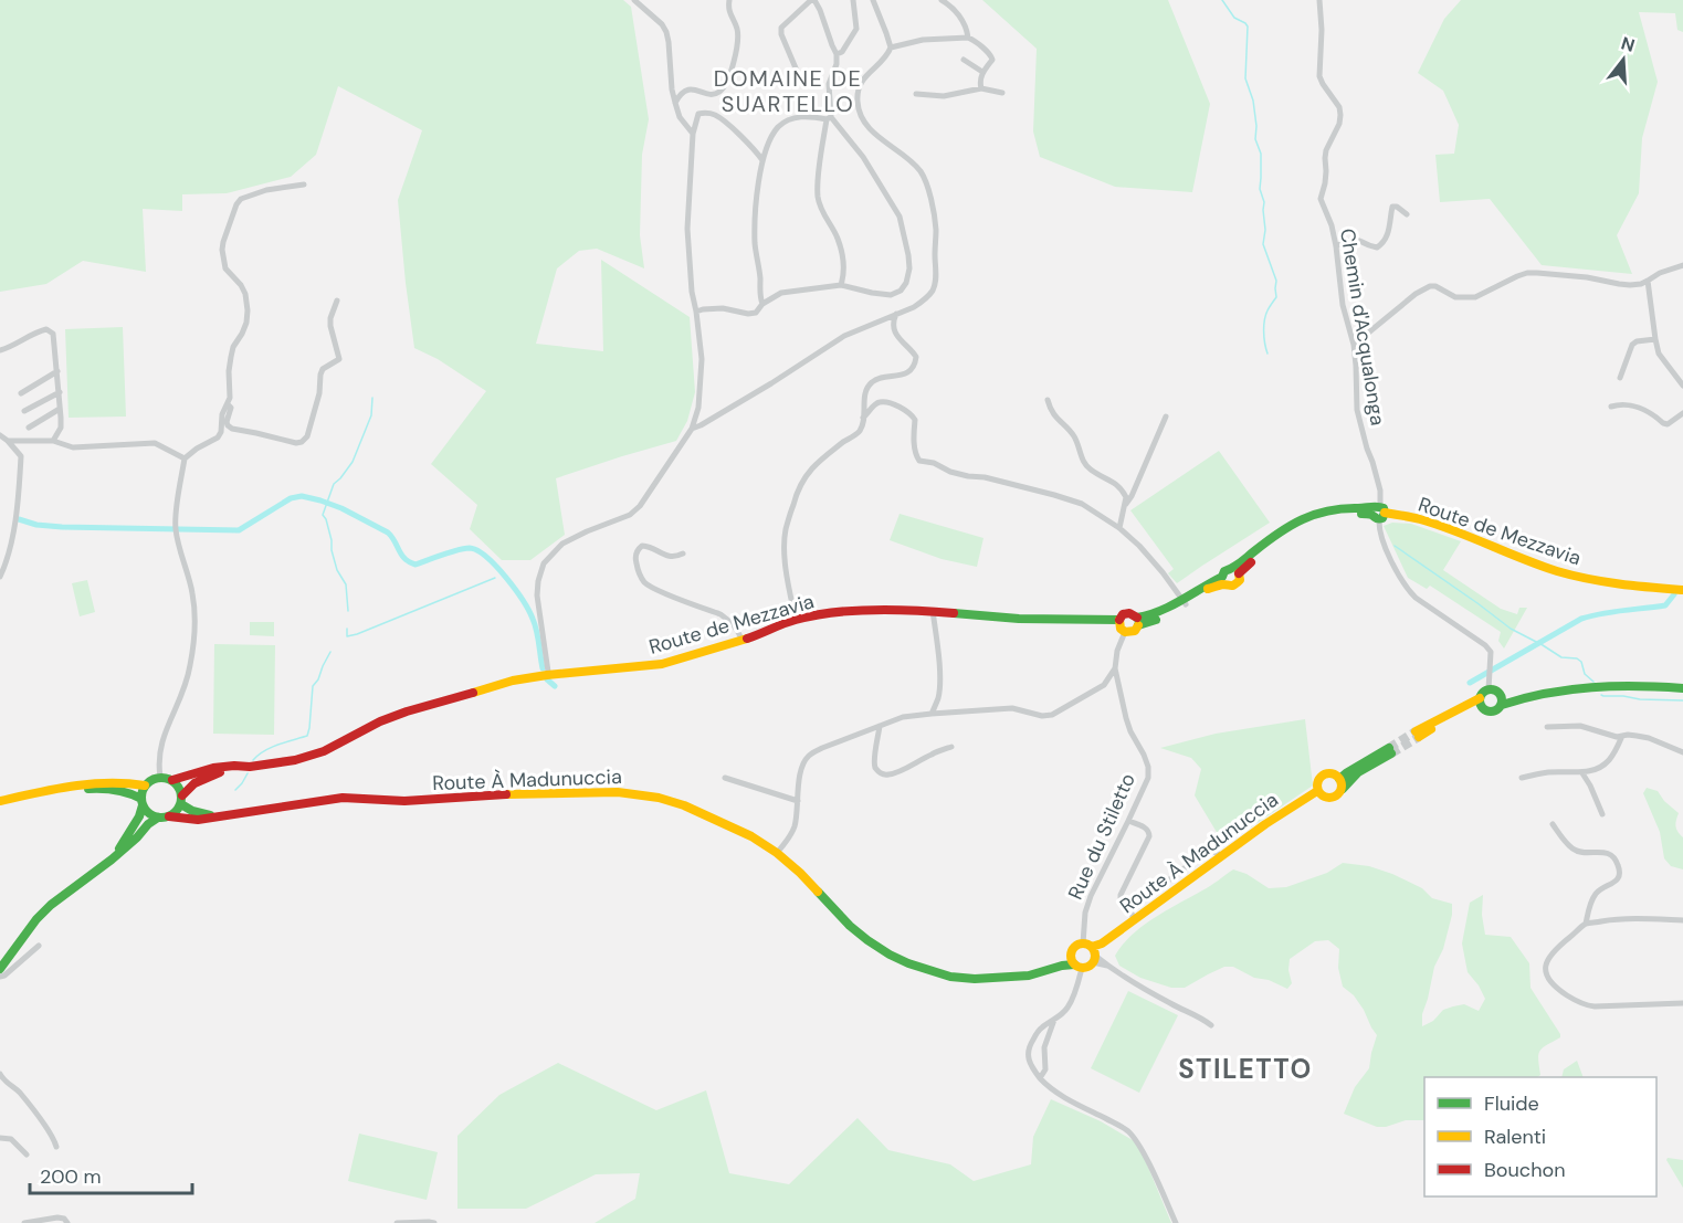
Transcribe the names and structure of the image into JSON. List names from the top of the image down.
{
  "streets": {
    "main road": ["Route de Mezzavia", "Route À Madunuccia"],
    "street": ["Chemin d'Acqualonga", "Rue du Stiletto"]
  },
  "crossings": [
    ["Chemin d'Acqualonga", "Route de Mezzavia"],
    ["Route de Mezzavia", "Route À Madunuccia"],
    ["Route de Mezzavia", "Rue du Stiletto"],
    ["Route À Madunuccia", "Rue du Stiletto"]
  ],
  "districts": ["DOMAINE DE SUARTELLO", "STILETTO"],
  "legend": ["Fluide", "Ralenti", "Bouchon"],
  "scale_bar": "200 m",
  "north": "top"
}
